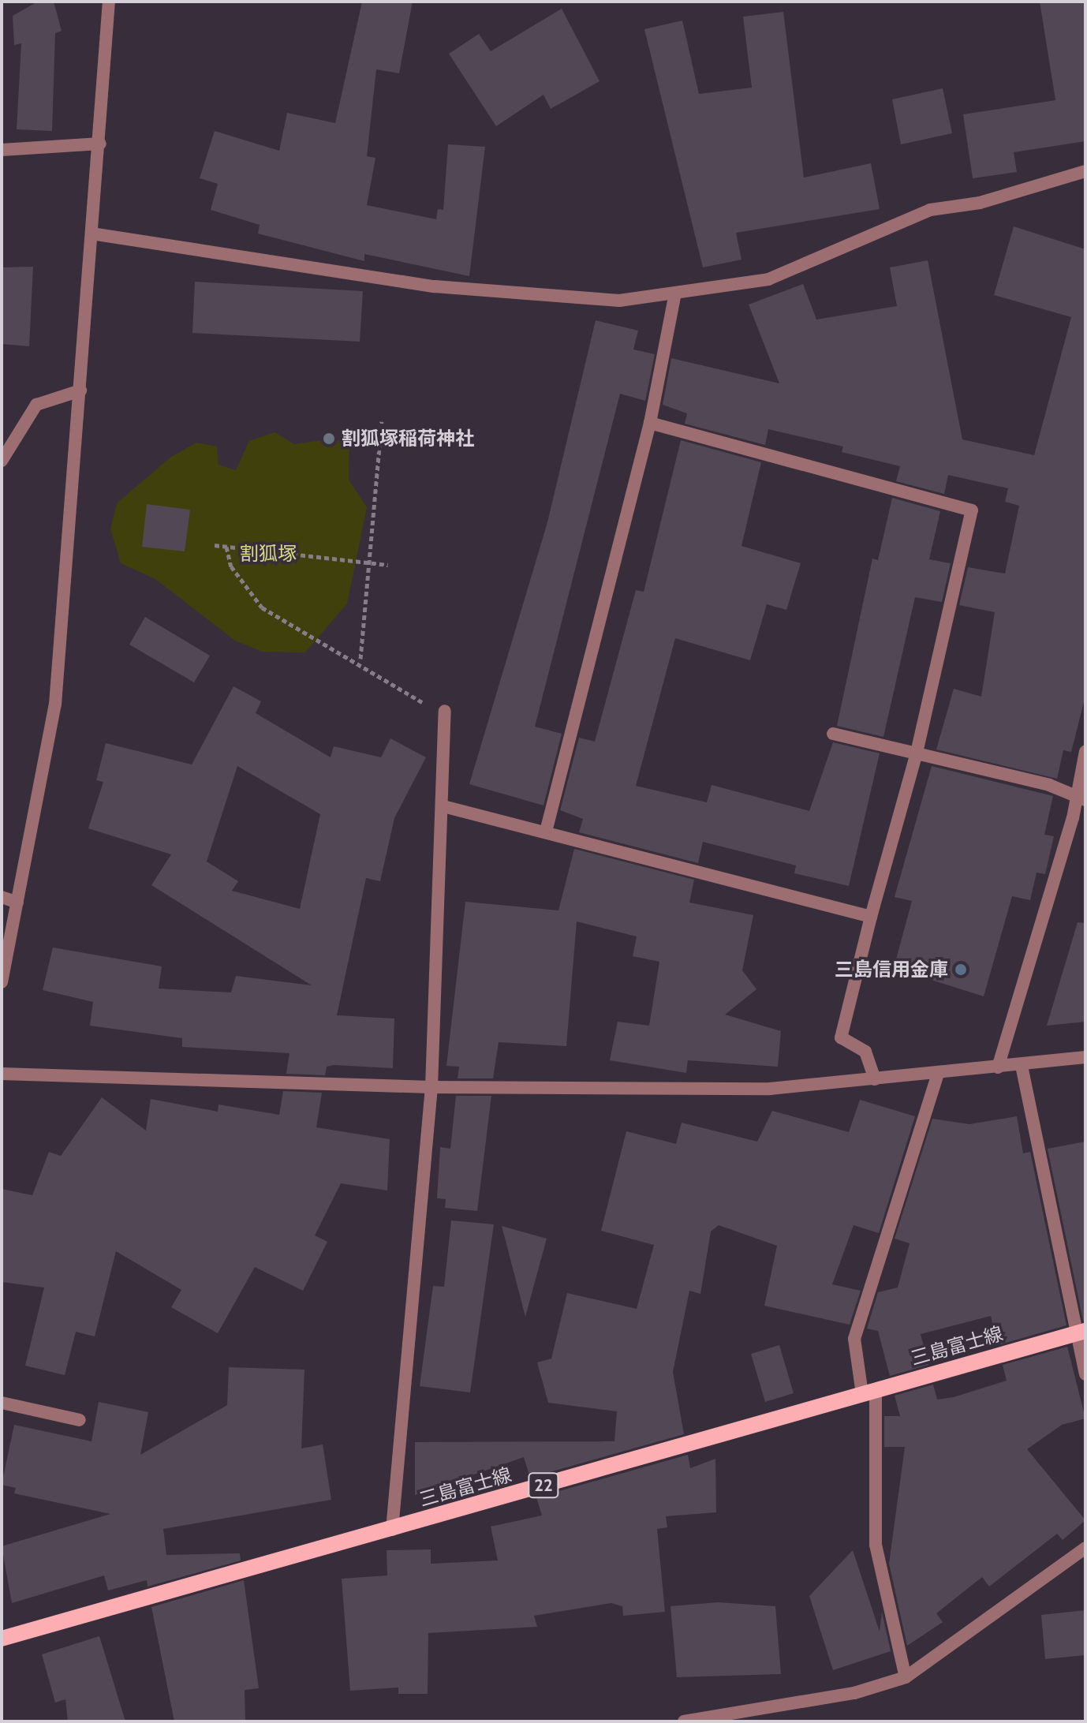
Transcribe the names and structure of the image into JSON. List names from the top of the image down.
{
  "streets": {
    "main road": ["三島富士線", "22"]
  },
  "parks": ["割狐塚"],
  "places": ["割狐塚稲荷神社", "三島信用金庫"]
}
